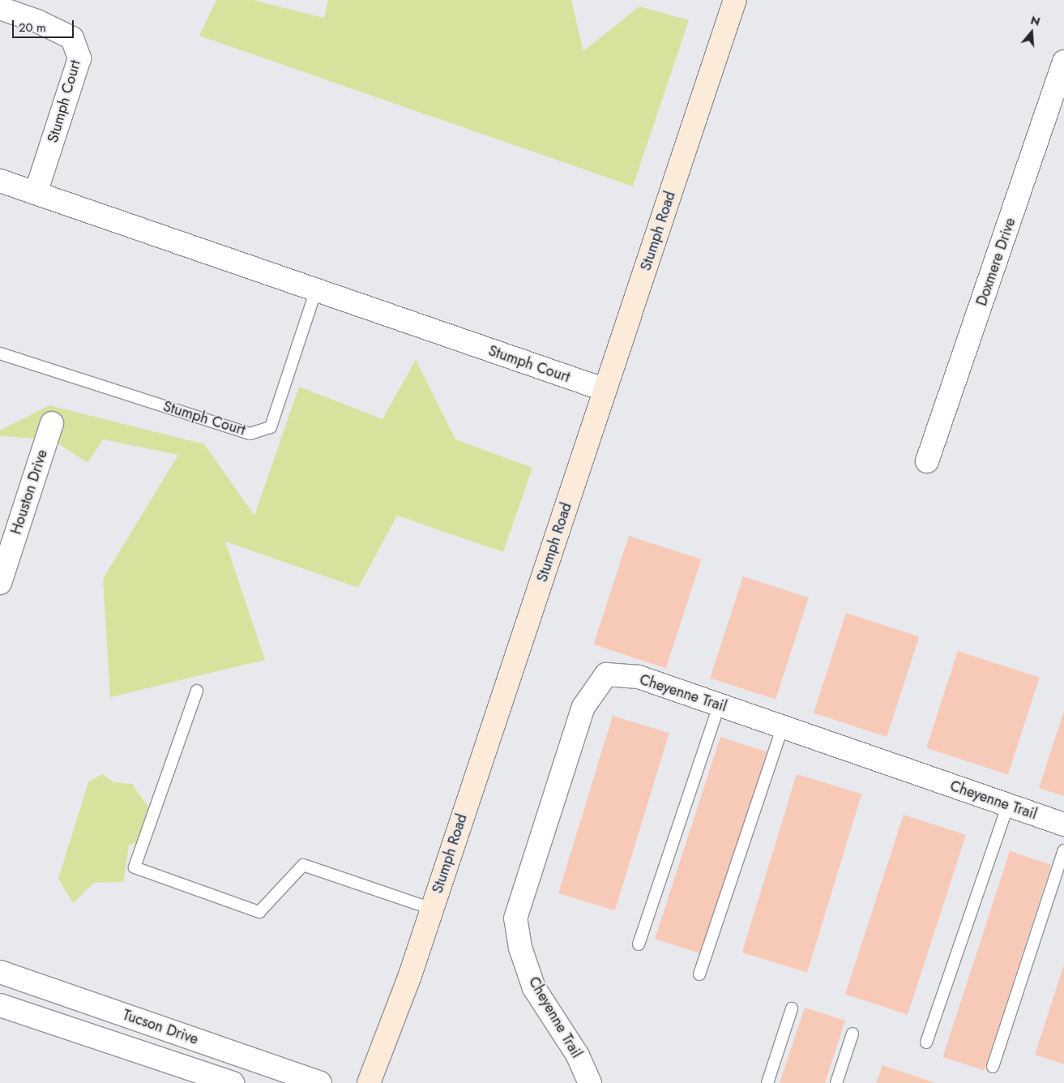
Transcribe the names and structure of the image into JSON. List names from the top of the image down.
{
  "streets": {
    "main road": ["Stumph Road"],
    "street": [
      "Stumph Court",
      "Doxmere Drive",
      "Houston Drive",
      "Cheyenne Trail",
      "Tucson Drive"
    ]
  },
  "crossings": [
    ["Stumph Court", "Stumph Road"]
  ],
  "scale_bar": "20 m",
  "north": "top"
}
